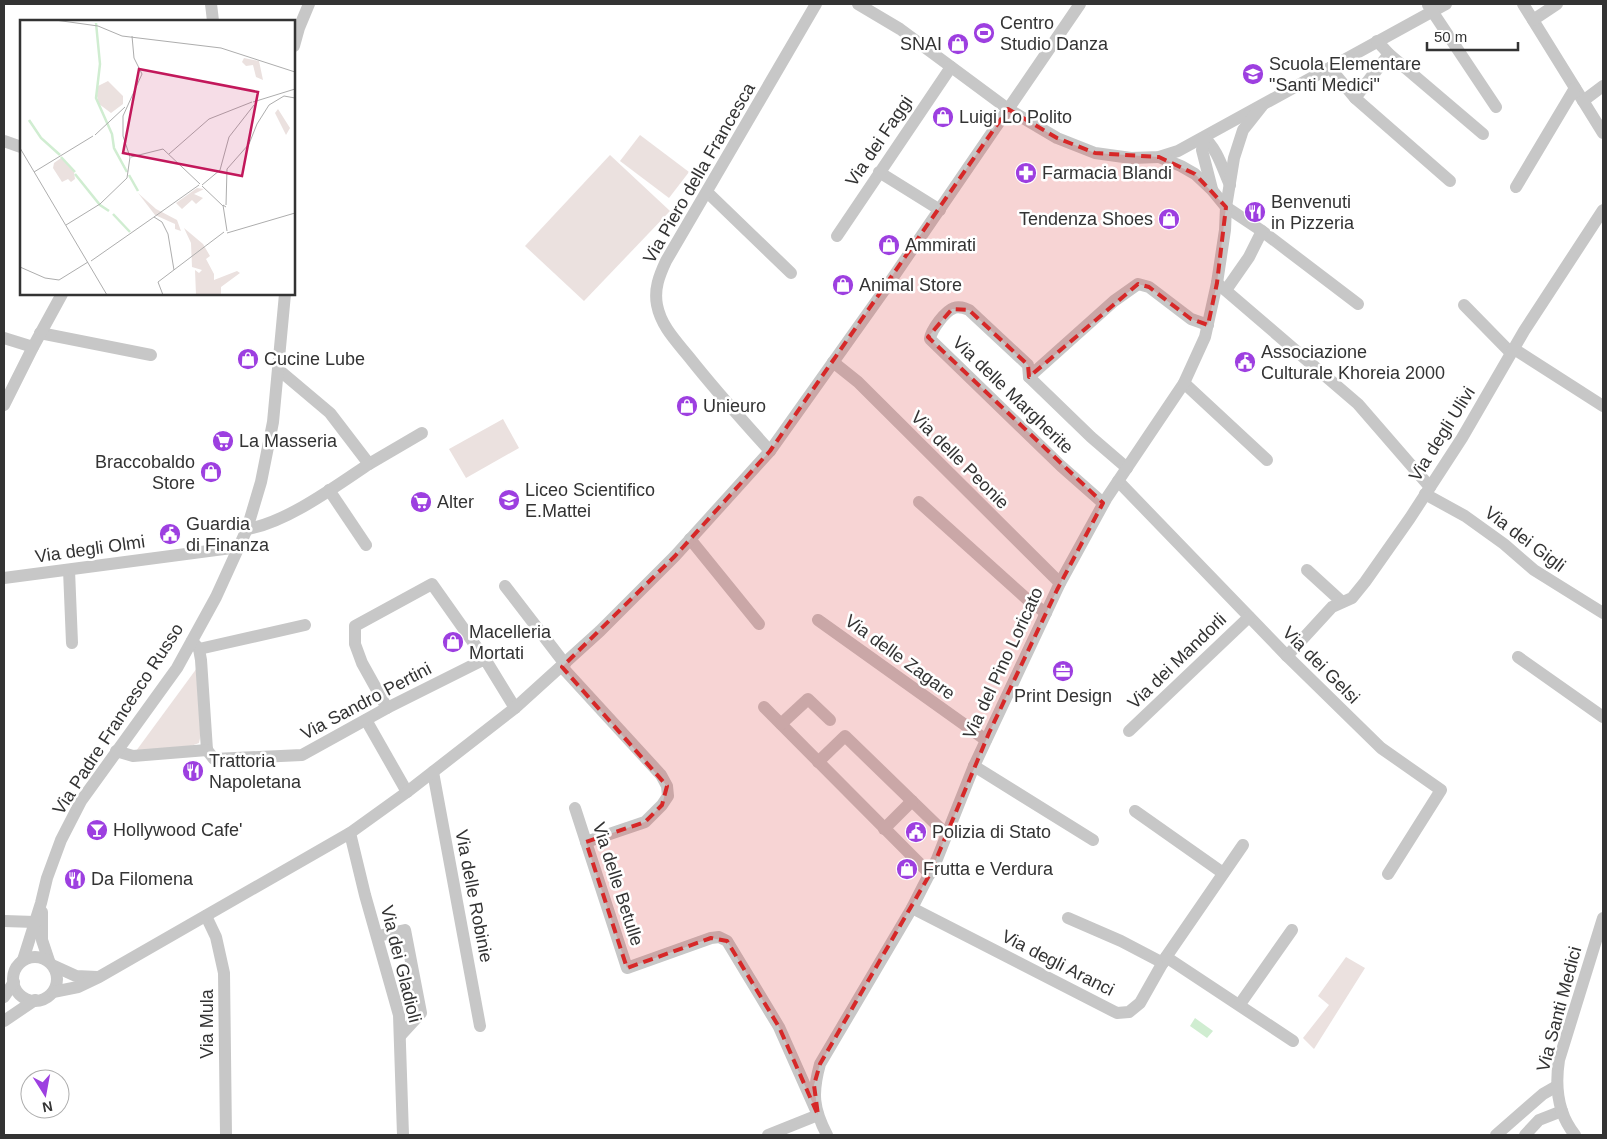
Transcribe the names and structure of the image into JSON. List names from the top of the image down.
{
  "streets": {
    "street": [
      "Via dei Faggi",
      "Via Piero della Francesca",
      "Via delle Margherite",
      "Via degli Ulivi",
      "Via delle Peonie",
      "Via dei Gigli",
      "Via degli Olmi",
      "Via delle Zagare",
      "Via dei Mandorli",
      "Via del Pino Loricato",
      "Via dei Gelsi",
      "Via Sandro Pertini",
      "Via Padre Francesco Russo",
      "Via delle Betulle",
      "Via delle Robinie",
      "Via degli Aranci",
      "Via dei Gladioli",
      "Via Santi Medici",
      "Via Mula"
    ]
  },
  "crossings": [
    ["Via delle Margherite", "Via del Pino Loricato"],
    ["Via degli Ulivi", "Via dei Gigli"],
    ["Via degli Ulivi", "Via dei Gelsi"],
    ["Via delle Peonie", "Via del Pino Loricato"],
    ["Via degli Olmi", "Via Padre Francesco Russo"],
    ["Via delle Zagare", "Via del Pino Loricato"],
    ["Via dei Mandorli", "Via dei Gelsi"],
    ["Via del Pino Loricato", "Via dei Gelsi"],
    ["Via del Pino Loricato", "Via delle Betulle"],
    ["Via del Pino Loricato", "Via degli Aranci"],
    ["Via Sandro Pertini", "Via Padre Francesco Russo"]
  ],
  "places": {
    "sports": ["Centro Studio Danza"],
    "shop": [
      "SNAI",
      "Luigi Lo Polito",
      "Tendenza Shoes",
      "Ammirati",
      "Animal Store",
      "Cucine Lube",
      "Unieuro",
      "Braccobaldo Store",
      "Macelleria Mortati",
      "Frutta e Verdura"
    ],
    "school or university": ["Scuola Elementare \"Santi Medici\"", "Liceo Scientifico E.Mattei"],
    "pharmacy": ["Farmacia Blandi"],
    "restaurant": ["Benvenuti in Pizzeria", "Trattoria Napoletana", "Da Filomena"],
    "public building": ["Associazione Culturale Khoreia 2000", "Guardia di Finanza", "Polizia di Stato"],
    "supermarket": ["La Masseria", "Alter"],
    "office": ["Print Design"],
    "bar": ["Hollywood Cafe'"]
  },
  "scale_bar": "50 m",
  "north": "bottom"
}
